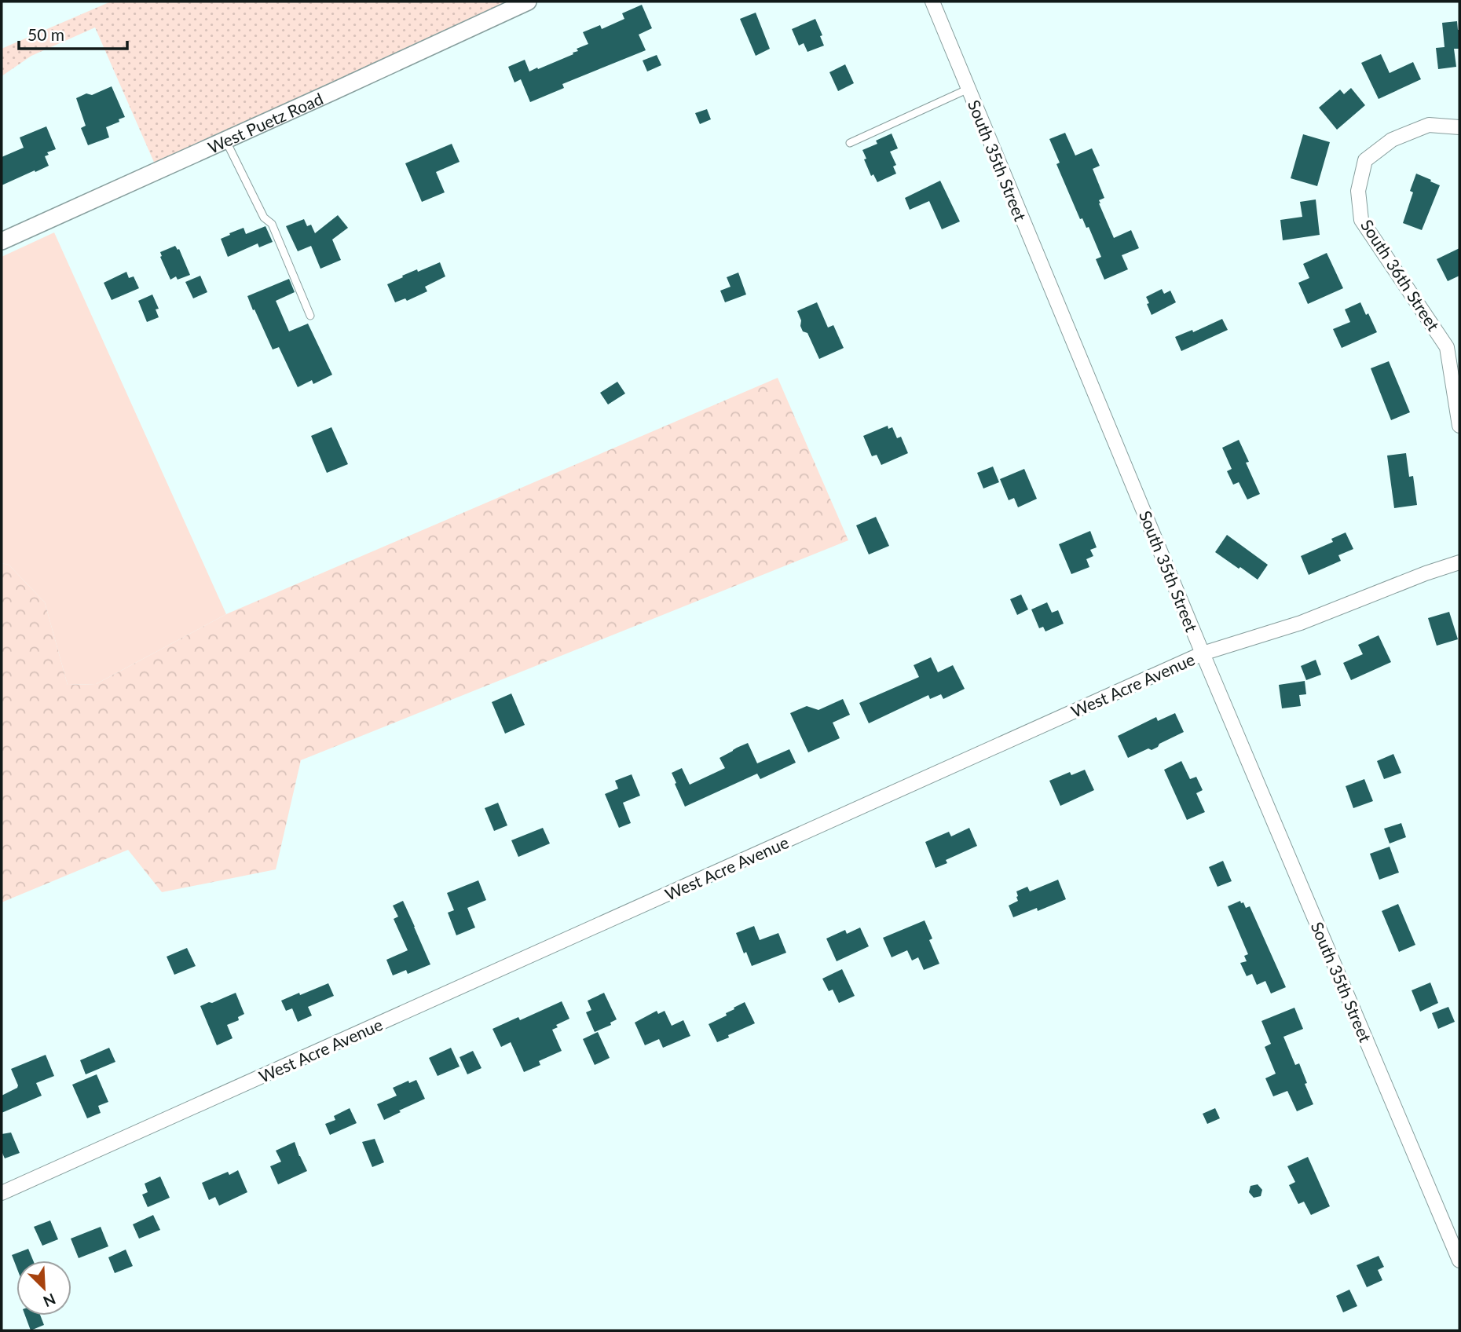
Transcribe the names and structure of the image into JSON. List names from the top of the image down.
{
  "streets": {
    "street": [
      "West Puetz Road",
      "South 35th Street",
      "South 36th Street",
      "West Acre Avenue"
    ]
  },
  "crossings": [
    ["South 35th Street", "West Acre Avenue"]
  ],
  "scale_bar": "50 m",
  "north": "bottom right"
}
